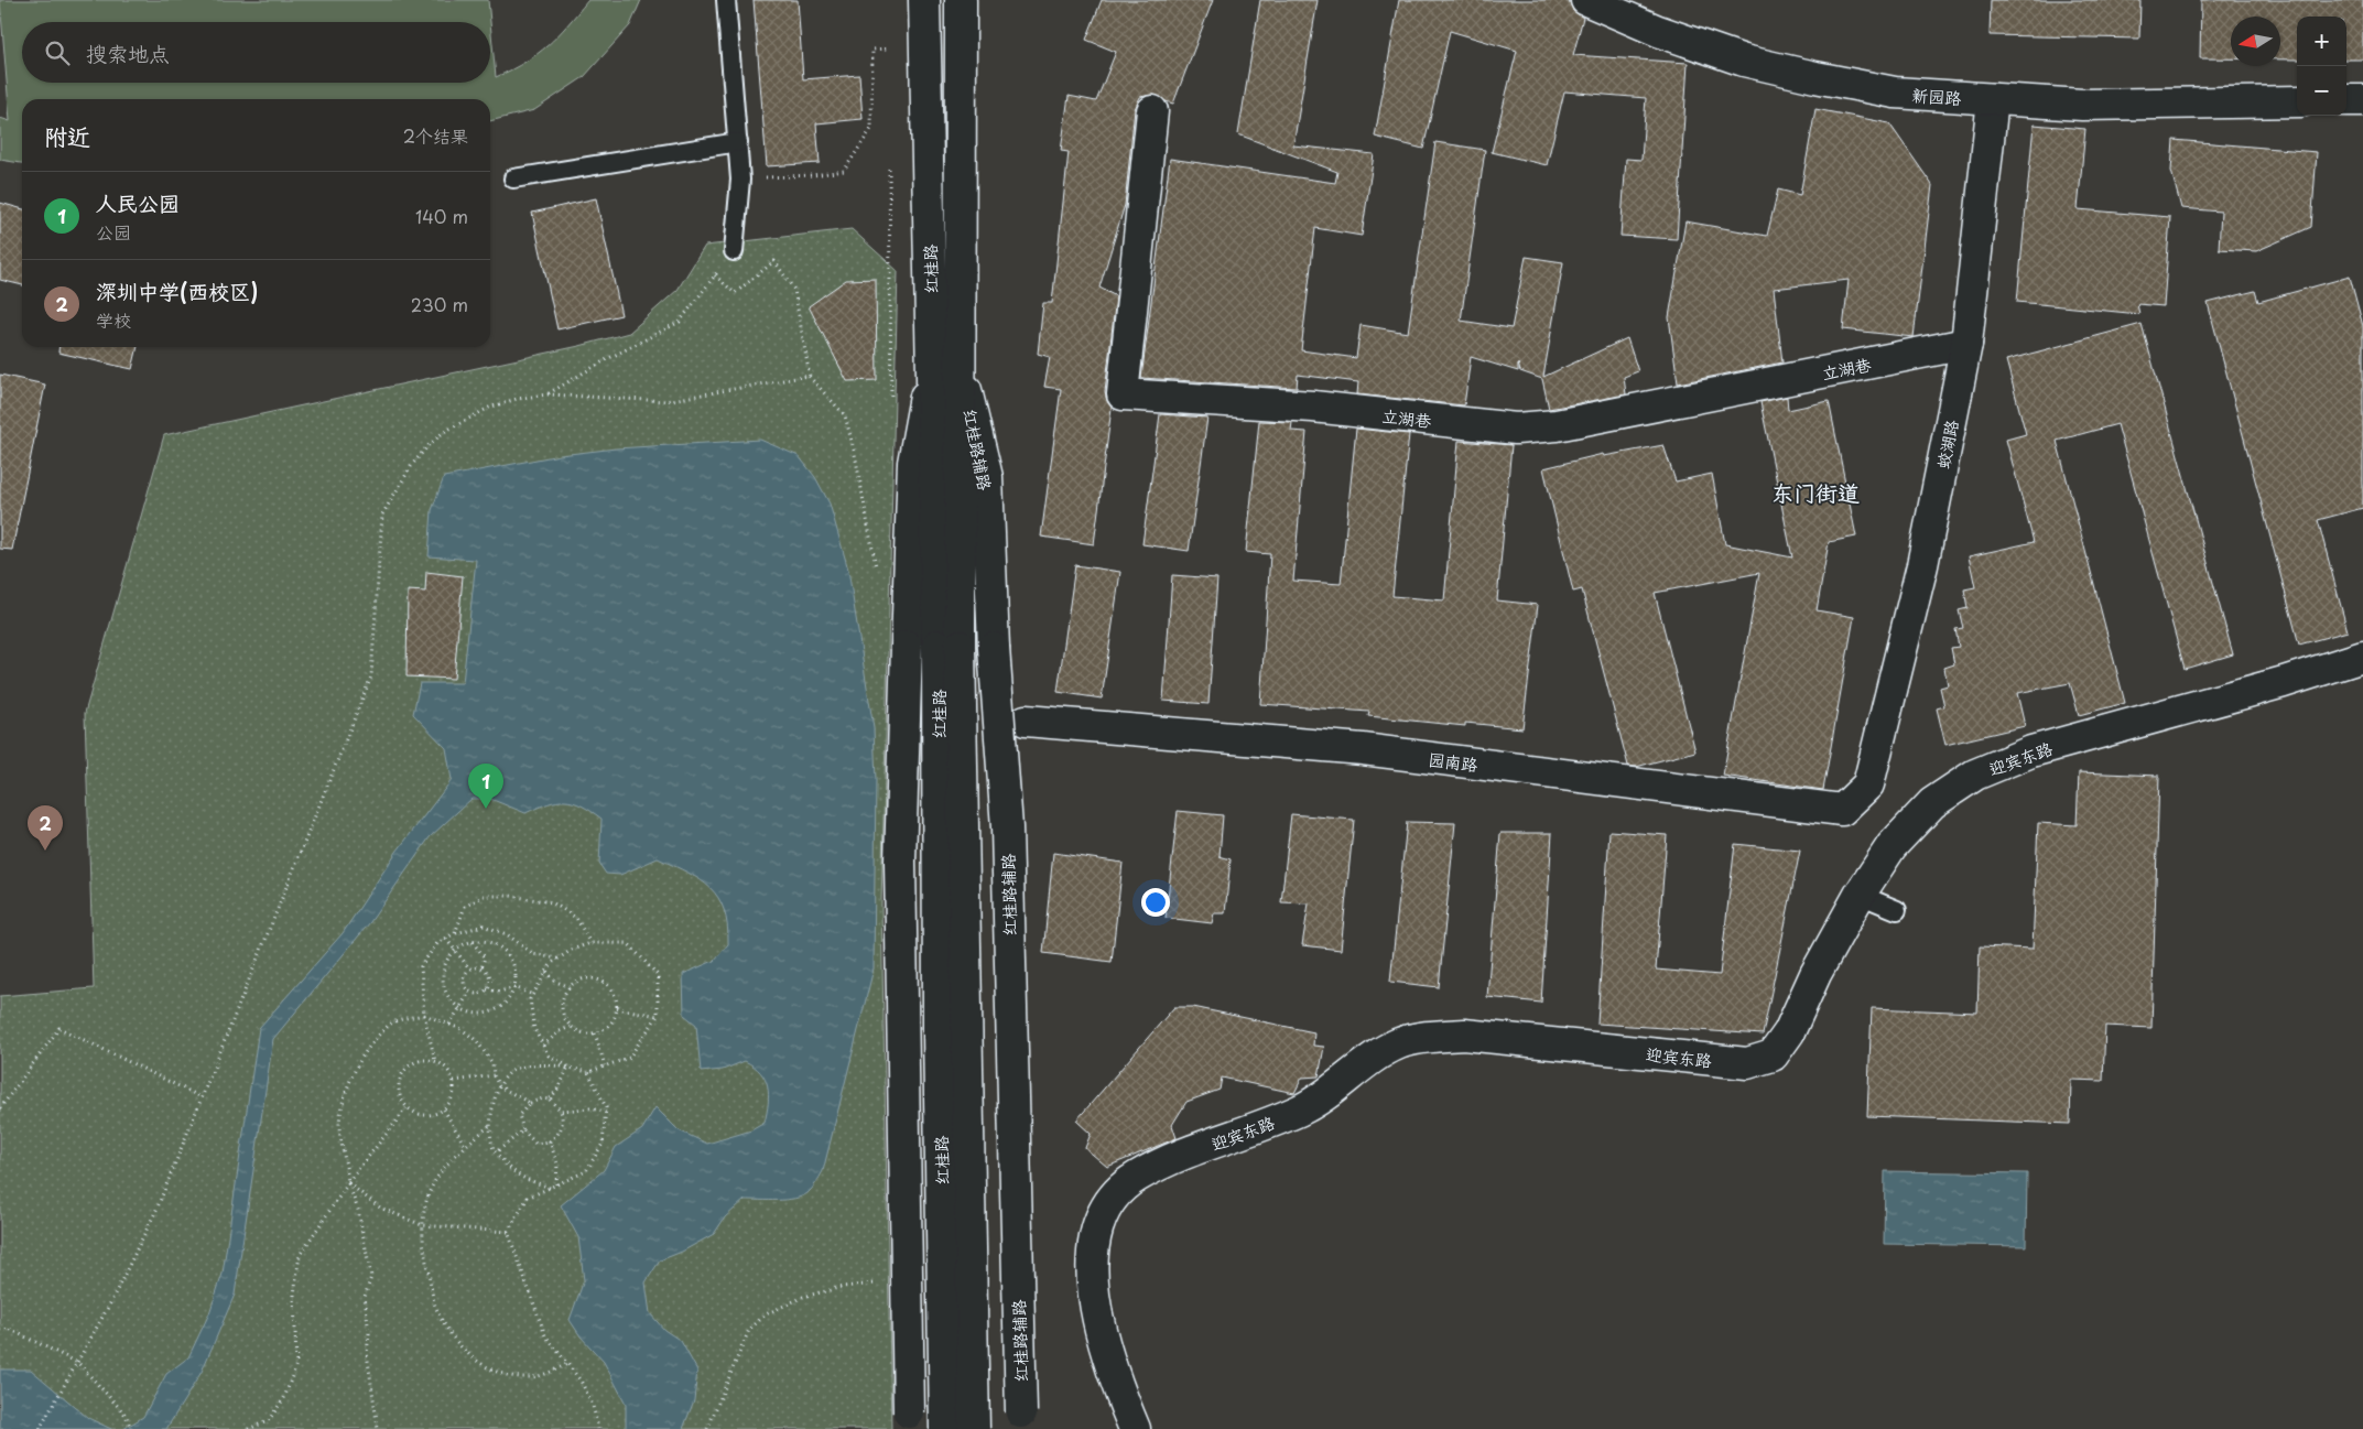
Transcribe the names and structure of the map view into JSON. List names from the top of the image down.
{
  "streets": {
    "street": [
      "新园路",
      "红桂路",
      "立湖巷",
      "蛟湖路",
      "红桂路辅路",
      "迎宾东路",
      "园南路"
    ]
  },
  "crossings": [
    ["新园路", "蛟湖路"],
    ["红桂路", "红桂路辅路"],
    ["立湖巷", "蛟湖路"],
    ["蛟湖路", "园南路"]
  ],
  "districts": ["东门街道"],
  "north": "left",
  "page": {
    "map_buttons": ["+", "−"],
    "search": "搜索地点",
    "heading": ["附近", "2个结果"],
    "list": [
      {
        "mark": "1",
        "name": "人民公园",
        "note": "公园",
        "value": "140 m"
      },
      {
        "mark": "2",
        "name": "深圳中学(西校区)",
        "note": "学校",
        "value": "230 m"
      }
    ],
    "pins": ["1", "2"]
  }
}
